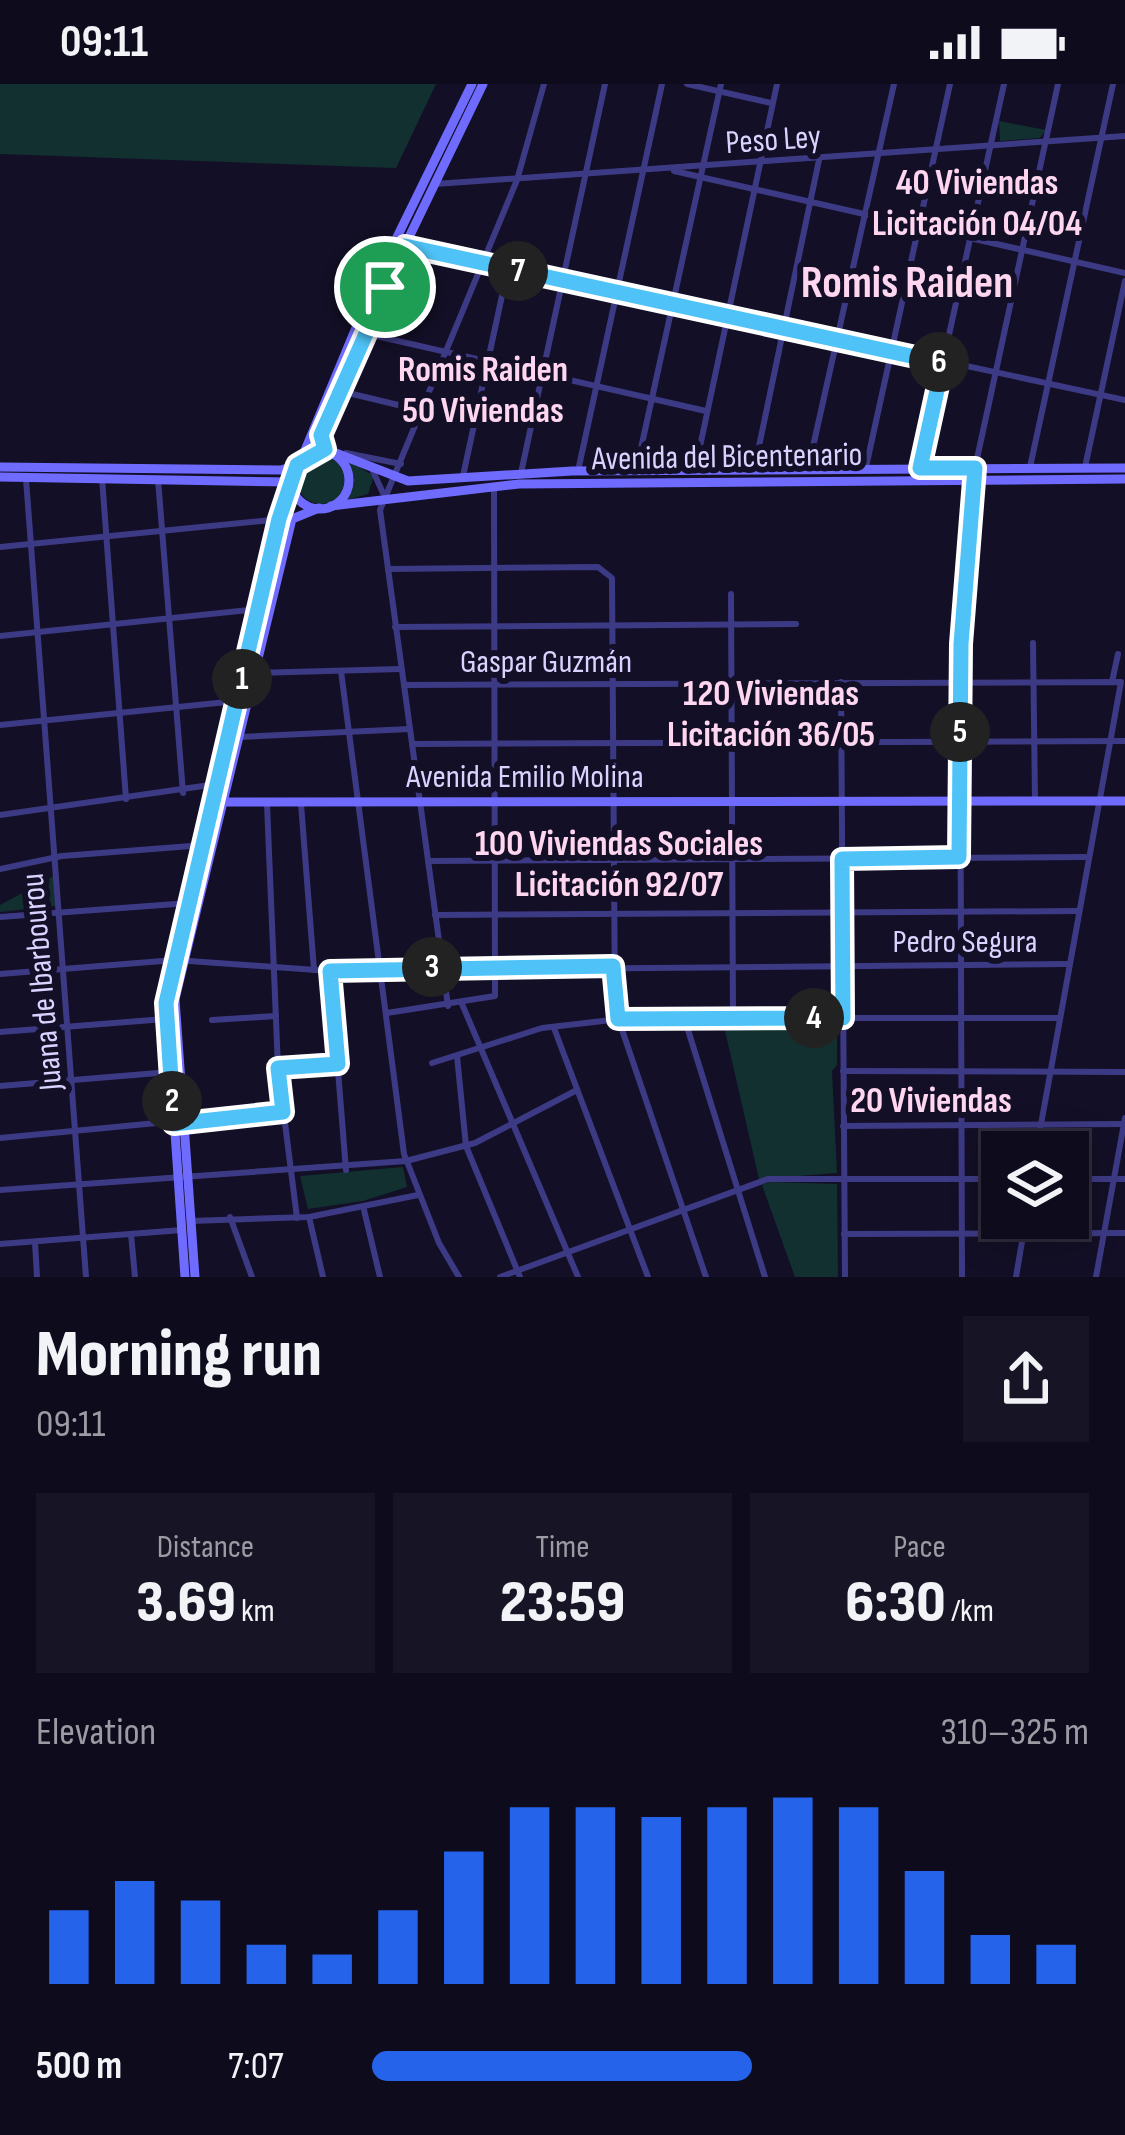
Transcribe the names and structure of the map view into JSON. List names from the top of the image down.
{
  "streets": {
    "main road": ["Avenida del Bicentenario", "Avenida Emilio Molina"],
    "street": [
      "Peso Ley",
      "Gaspar Guzmán",
      "Pedro Segura",
      "Juana de Ibarbourou"
    ]
  },
  "crossings": [
    ["Pedro Segura", "Juana de Ibarbourou"]
  ],
  "districts": [
    "40 Viviendas Licitación 04/04",
    "Romis Raiden",
    "Romis Raiden 50 Viviendas",
    "120 Viviendas Licitación 36/05",
    "100 Viviendas Sociales Licitación 92/07",
    "20 Viviendas"
  ],
  "page": {
    "status": "09:11",
    "pins": [
      "7",
      "6",
      "1",
      "5",
      "3",
      "4",
      "2"
    ],
    "heading": ["Morning run", "09:11"],
    "stats": [
      ["Distance", "3.69 km"],
      ["Time", "23:59"],
      ["Pace", "6:30 /km"]
    ],
    "chart": ["Elevation", "310–325 m"],
    "list": [
      {
        "name": "500 m",
        "note": "7:07"
      }
    ]
  }
}
